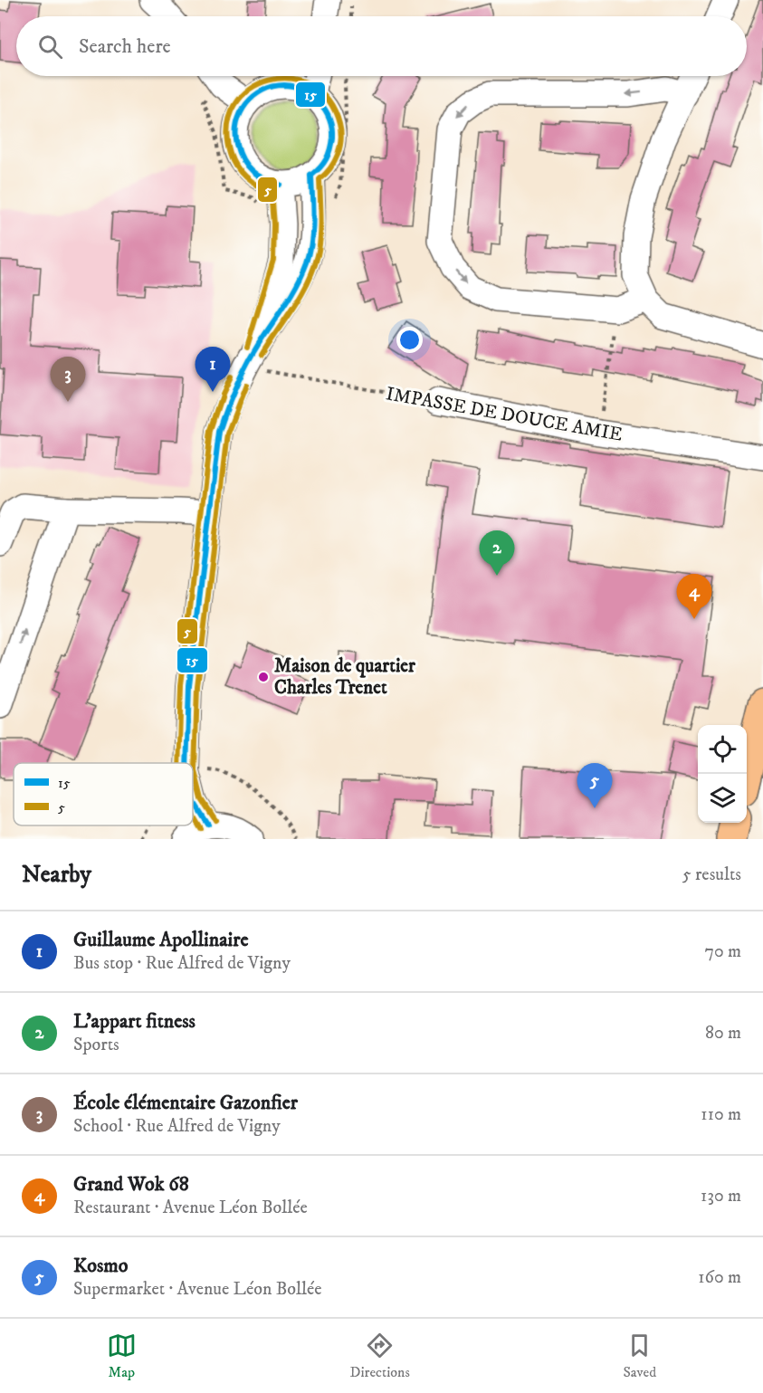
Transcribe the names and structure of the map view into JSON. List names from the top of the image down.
{
  "streets": {
    "street": ["IMPASSE DE DOUCE AMIE"]
  },
  "places": ["Maison de quartier Charles Trenet"],
  "lines": ["transit line 5", "transit line 15"],
  "legend": ["15", "5"],
  "page": {
    "search": "Search here",
    "pins": [
      "1",
      "3",
      "2",
      "4",
      "5"
    ],
    "heading": ["Nearby", "5 results"],
    "list": [
      {
        "mark": "1",
        "name": "Guillaume Apollinaire",
        "note": "Bus stop · Rue Alfred de Vigny",
        "value": "70 m"
      },
      {
        "mark": "2",
        "name": "L'appart fitness",
        "note": "Sports",
        "value": "80 m"
      },
      {
        "mark": "3",
        "name": "École élémentaire Gazonfier",
        "note": "School · Rue Alfred de Vigny",
        "value": "110 m"
      },
      {
        "mark": "4",
        "name": "Grand Wok 68",
        "note": "Restaurant · Avenue Léon Bollée",
        "value": "130 m"
      },
      {
        "mark": "5",
        "name": "Kosmo",
        "note": "Supermarket · Avenue Léon Bollée",
        "value": "160 m"
      }
    ],
    "nav": ["Map", "Directions", "Saved"]
  }
}
